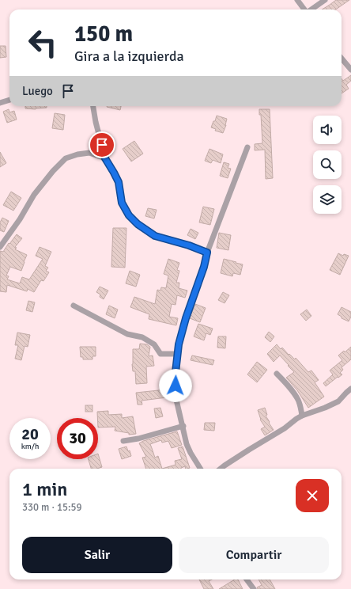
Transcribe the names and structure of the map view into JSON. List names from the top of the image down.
{
  "page": {
    "turn": ["150 m", "Gira a la izquierda"],
    "then": "Luego",
    "speed": "20 km/h",
    "limit": "30",
    "heading": ["1 min", "330 m · 15:59"],
    "buttons": ["Salir", "Compartir"]
  }
}
